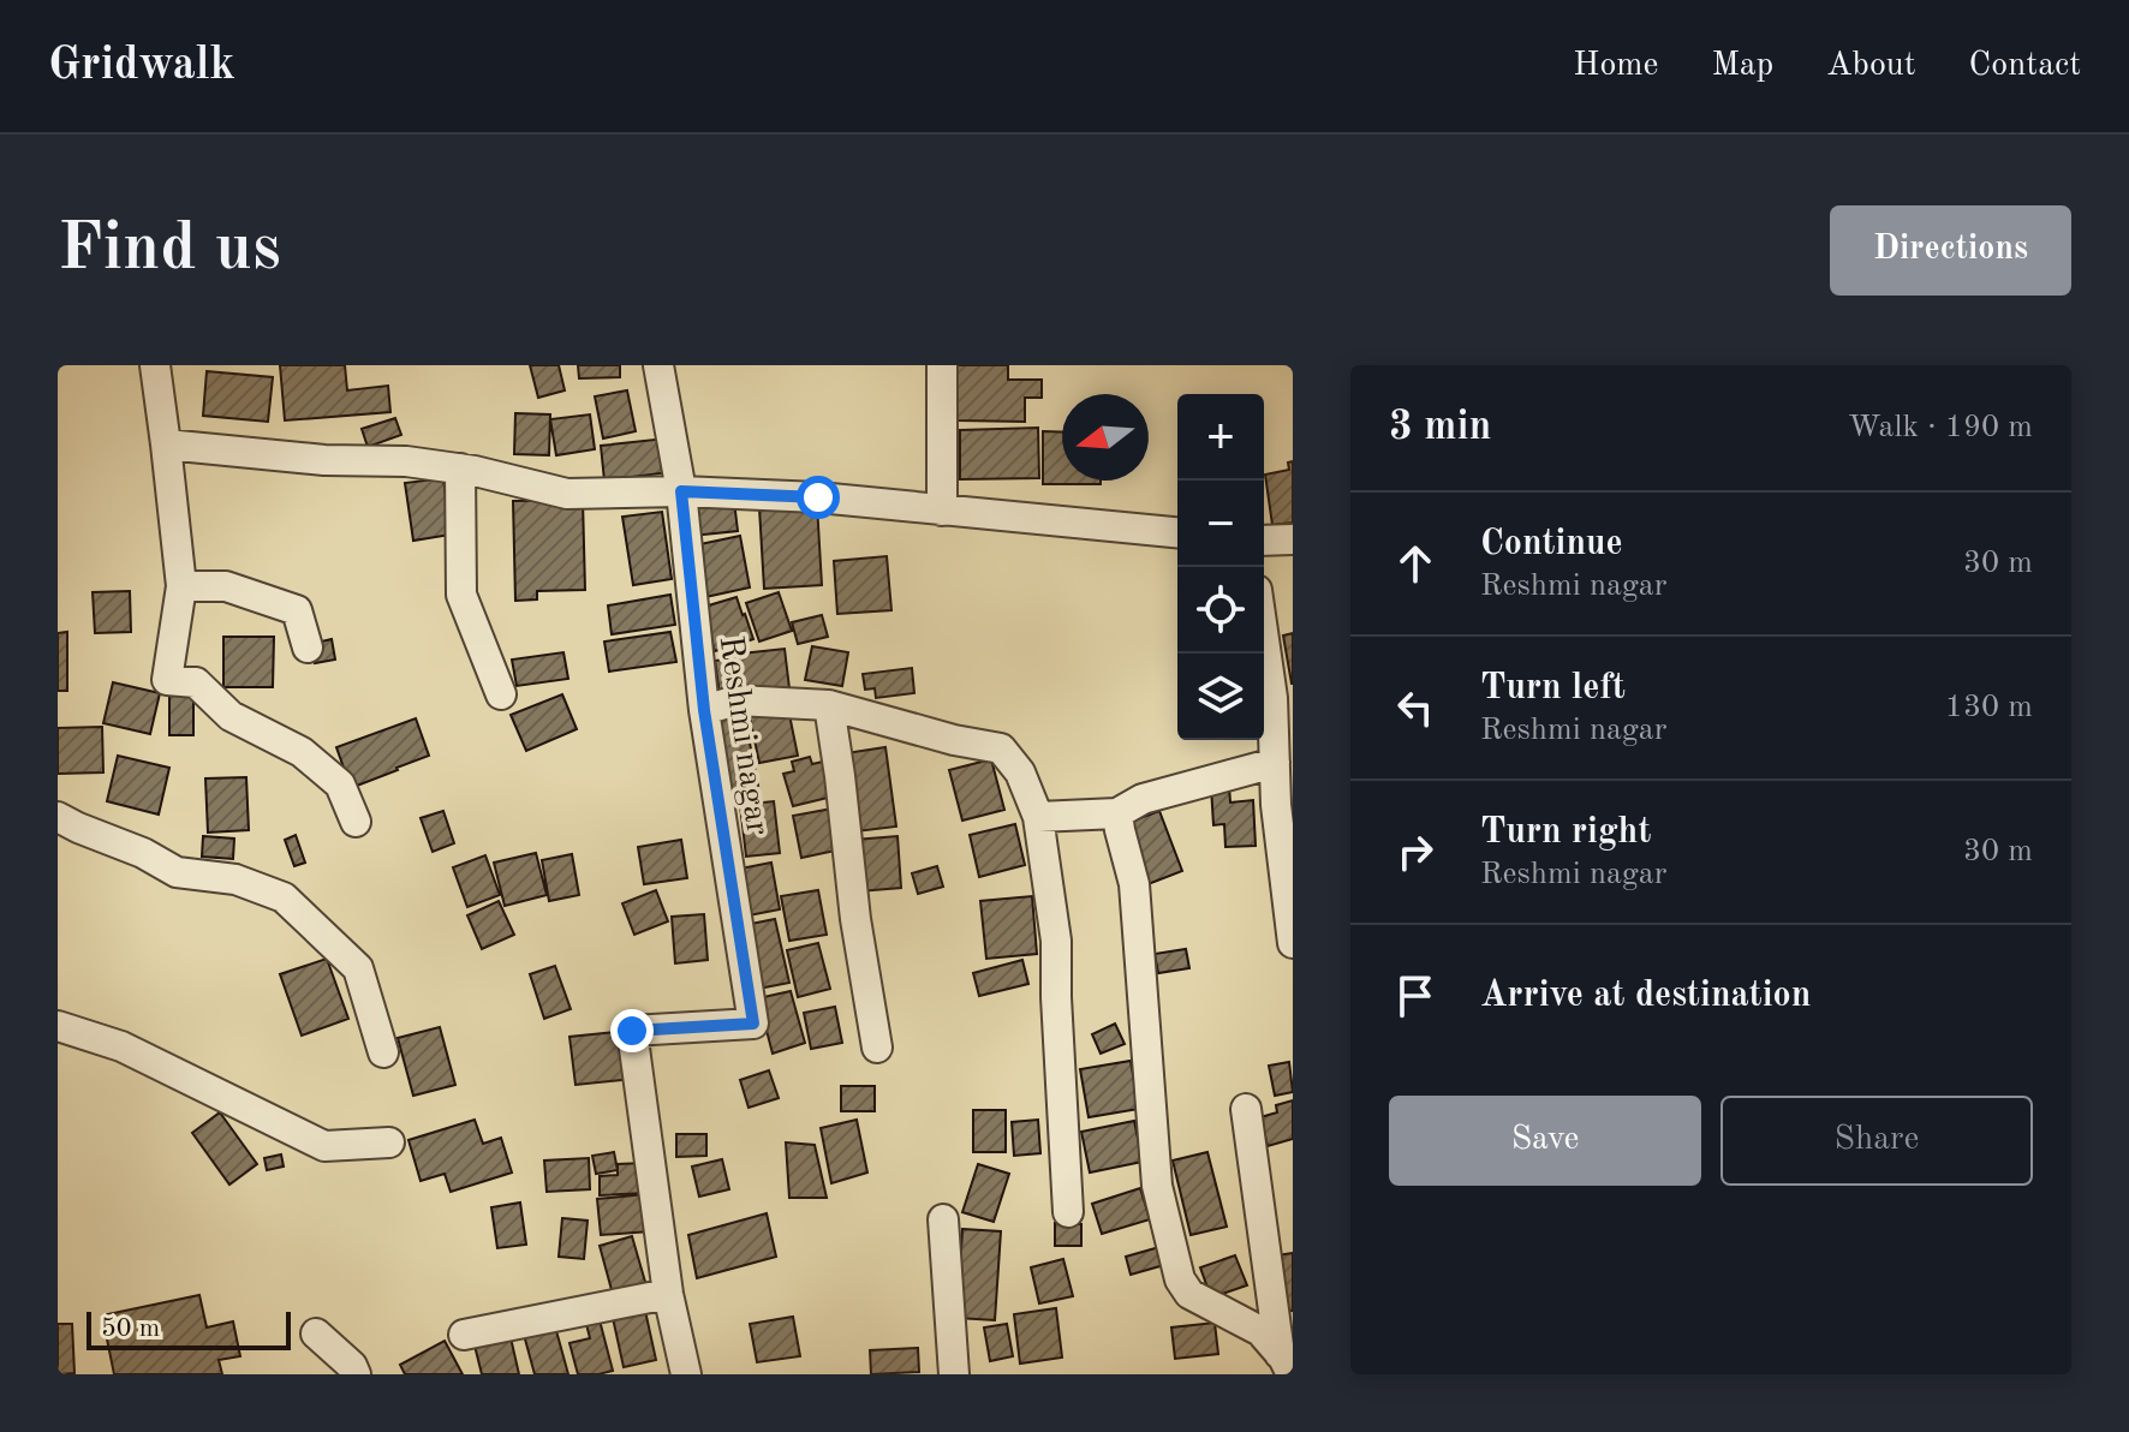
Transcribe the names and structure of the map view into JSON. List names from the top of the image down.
{
  "streets": {
    "street": ["Reshmi nagar"]
  },
  "scale_bar": "50 m",
  "north": "left",
  "page": {
    "header": "Gridwalk",
    "nav": [
      "Home",
      "Map",
      "About",
      "Contact"
    ],
    "buttons": [
      "Directions",
      ["Save", "Share"]
    ],
    "title": "Find us",
    "heading": ["3 min", "Walk · 190 m"],
    "map_buttons": ["+", "−"],
    "list": [
      ["Continue", "Reshmi nagar", "30 m"],
      ["Turn left", "Reshmi nagar", "130 m"],
      ["Turn right", "Reshmi nagar", "30 m"],
      "Arrive at destination"
    ],
    "scale": "50 m"
  }
}
